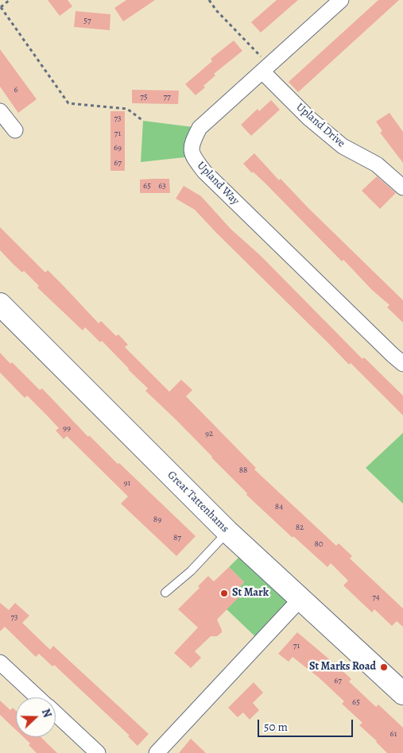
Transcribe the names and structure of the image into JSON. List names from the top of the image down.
{
  "streets": {
    "main road": ["Great Tattenhams"],
    "street": ["Upland Drive", "Upland Way"]
  },
  "crossings": [
    ["Upland Drive", "Upland Way"]
  ],
  "places": ["St Mark", "St Marks Road"],
  "house_numbers": [
    "57",
    "6",
    "75",
    "77",
    "73",
    "71",
    "69",
    "67",
    "65",
    "63",
    "99",
    "92",
    "88",
    "91",
    "84",
    "89",
    "82",
    "87",
    "80",
    "74",
    "73",
    "71",
    "67",
    "65",
    "61"
  ],
  "scale_bar": "50 m",
  "north": "right"
}
